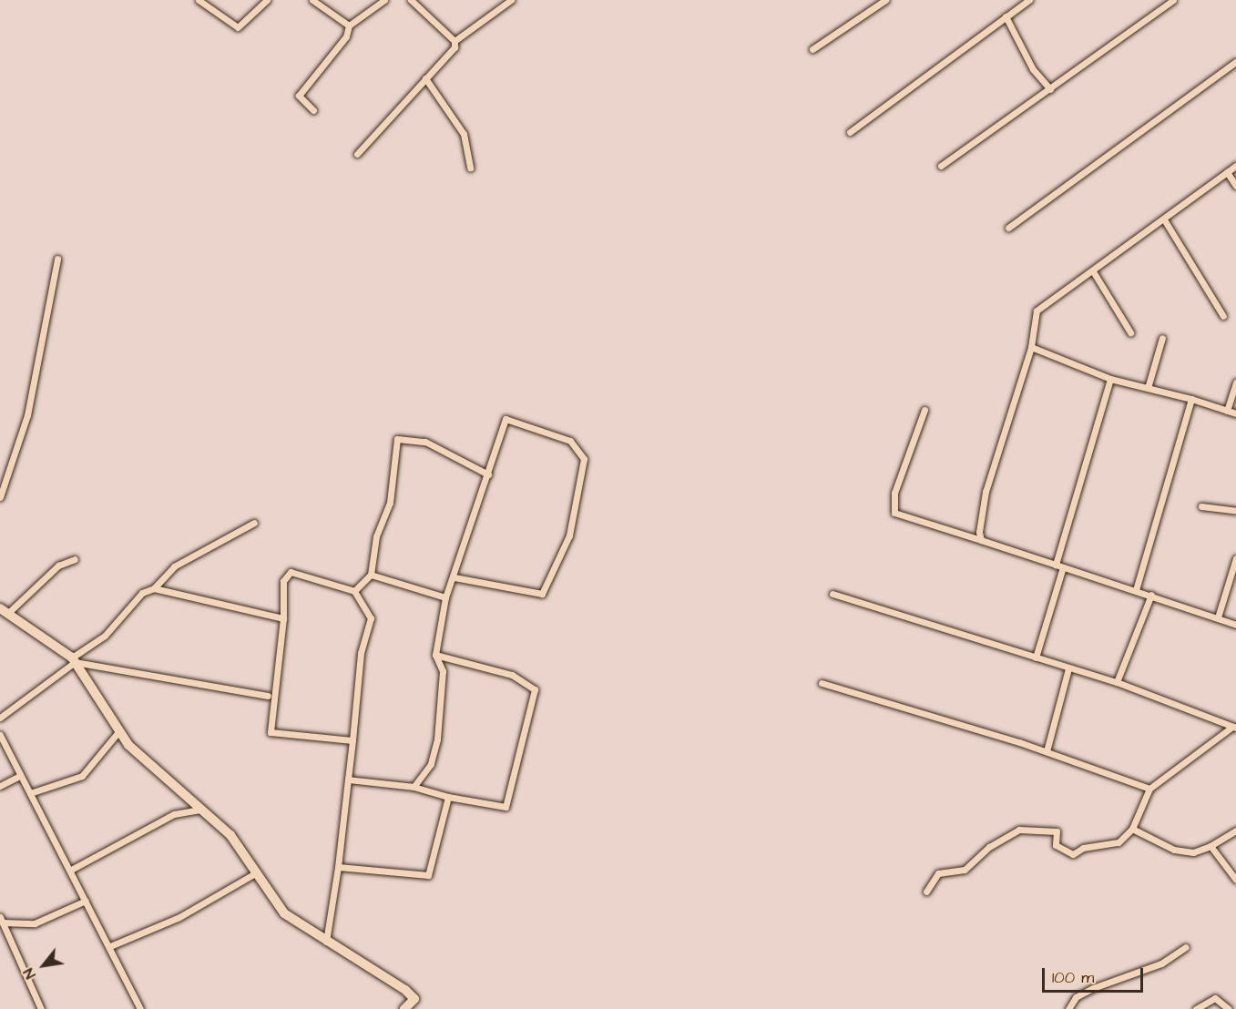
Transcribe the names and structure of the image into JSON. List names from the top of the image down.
{
  "scale_bar": "100 m",
  "north": "bottom left"
}
